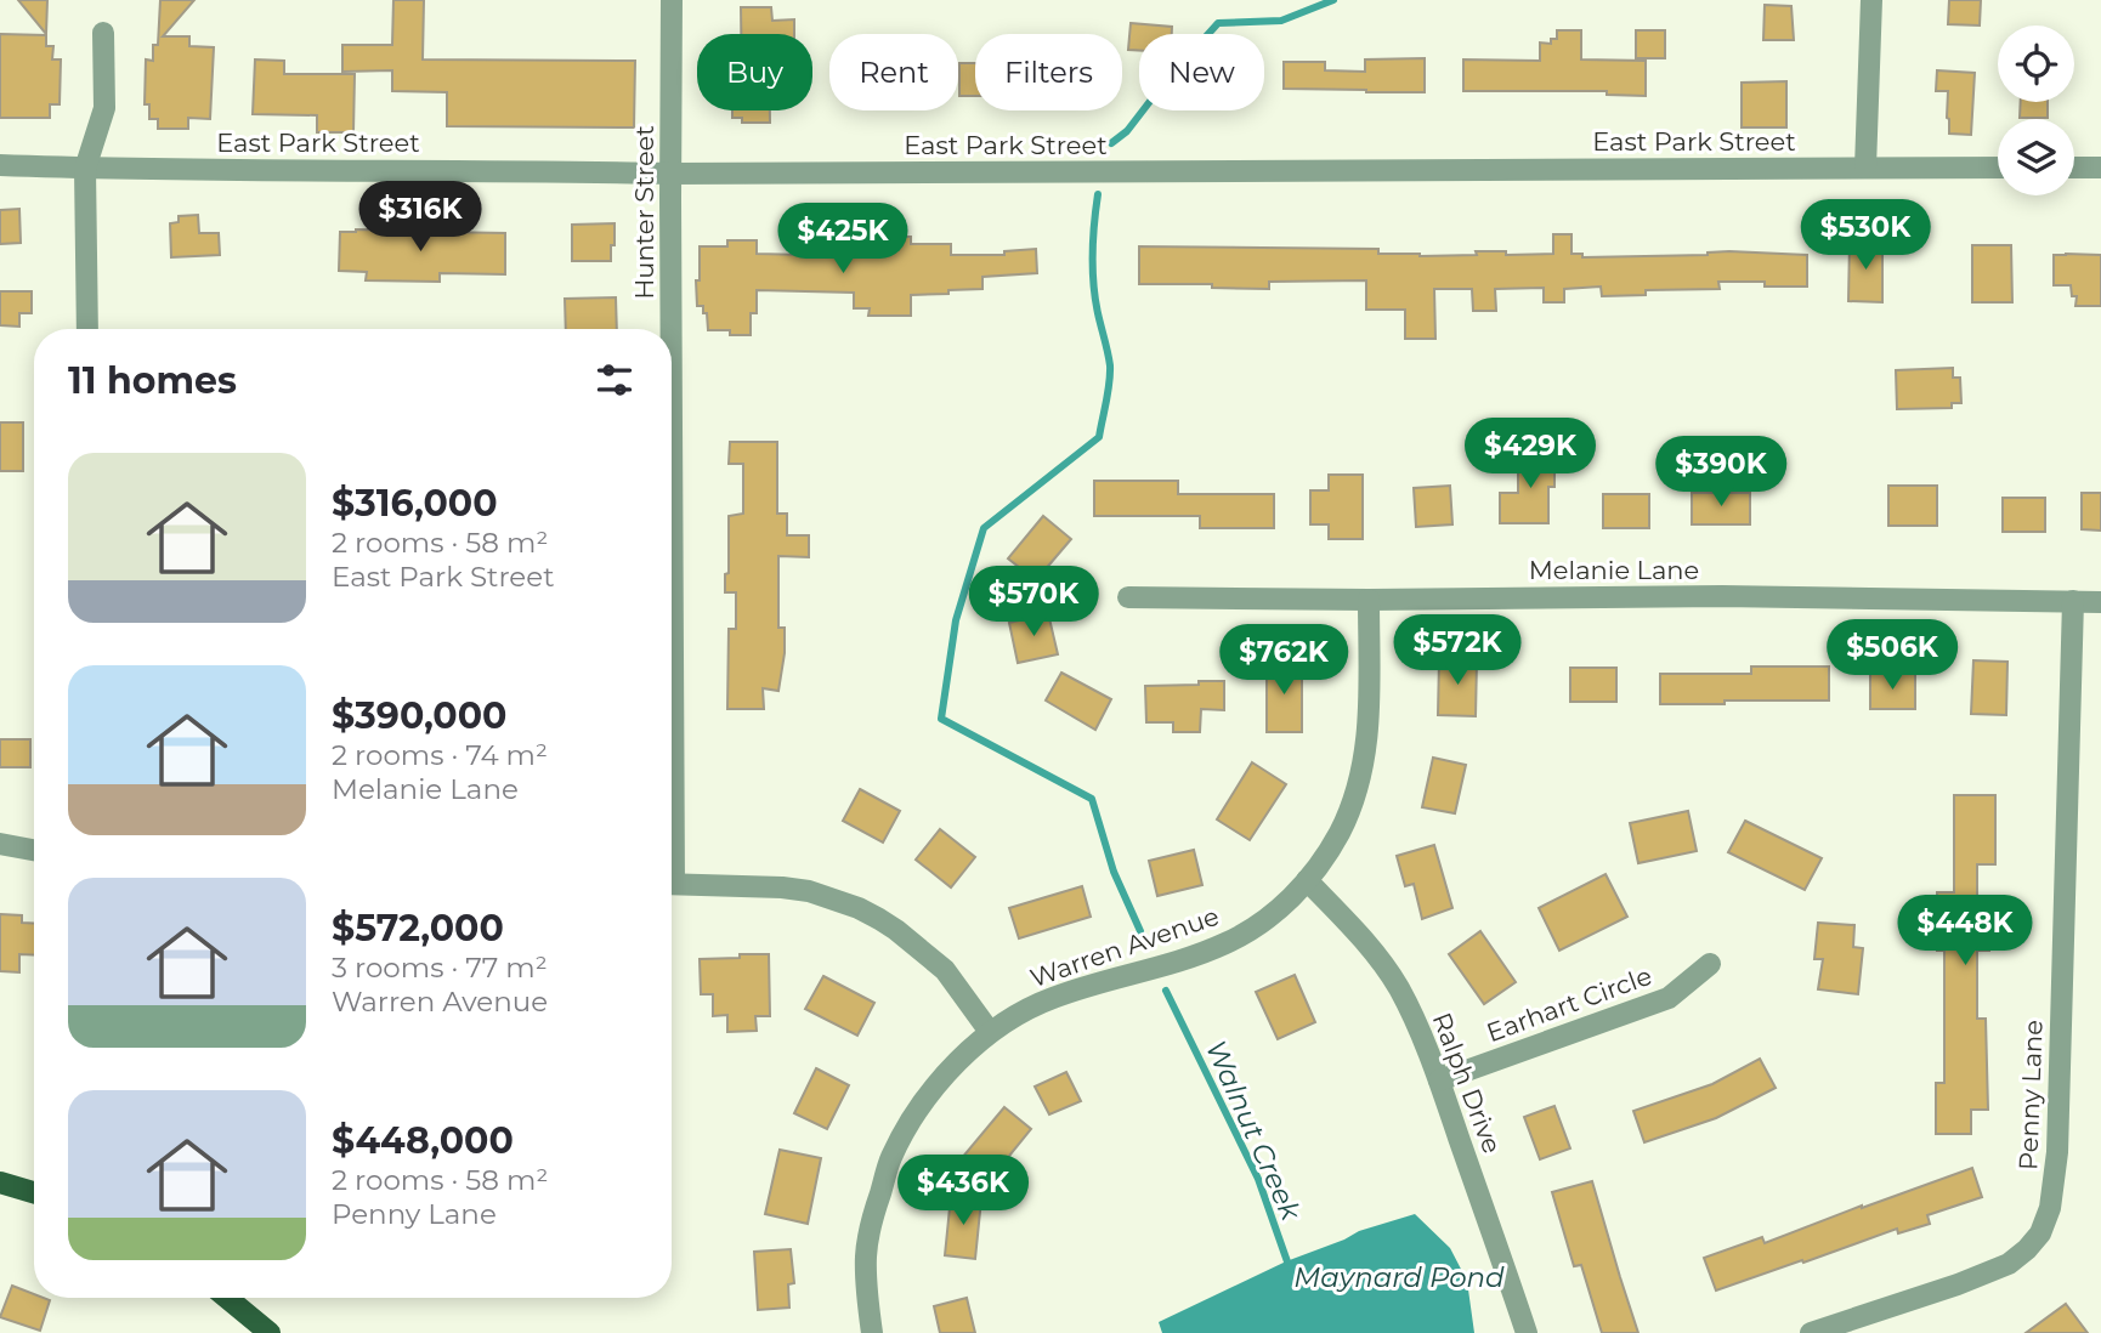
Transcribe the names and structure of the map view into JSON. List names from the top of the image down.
{
  "streets": {
    "street": [
      "East Park Street",
      "Hunter Street",
      "Melanie Lane",
      "Warren Avenue",
      "Earhart Circle",
      "Ralph Drive",
      "Penny Lane"
    ]
  },
  "crossings": [
    ["East Park Street", "Hunter Street"],
    ["Melanie Lane", "Warren Avenue"],
    ["Melanie Lane", "Penny Lane"],
    ["Warren Avenue", "Ralph Drive"],
    ["Earhart Circle", "Ralph Drive"]
  ],
  "water": ["Walnut Creek", "Maynard Pond"],
  "page": {
    "chip": [
      "Buy",
      "Rent",
      "Filters",
      "New"
    ],
    "price": [
      "$316K",
      "$530K",
      "$425K",
      "$429K",
      "$390K",
      "$570K",
      "$572K",
      "$506K",
      "$762K",
      "$448K",
      "$436K"
    ],
    "heading": "11 homes",
    "list": [
      {
        "name": "$316,000",
        "note": "2 rooms · 58 m² · East Park Street"
      },
      {
        "name": "$390,000",
        "note": "2 rooms · 74 m² · Melanie Lane"
      },
      {
        "name": "$572,000",
        "note": "3 rooms · 77 m² · Warren Avenue"
      },
      {
        "name": "$448,000",
        "note": "2 rooms · 58 m² · Penny Lane"
      }
    ]
  }
}
